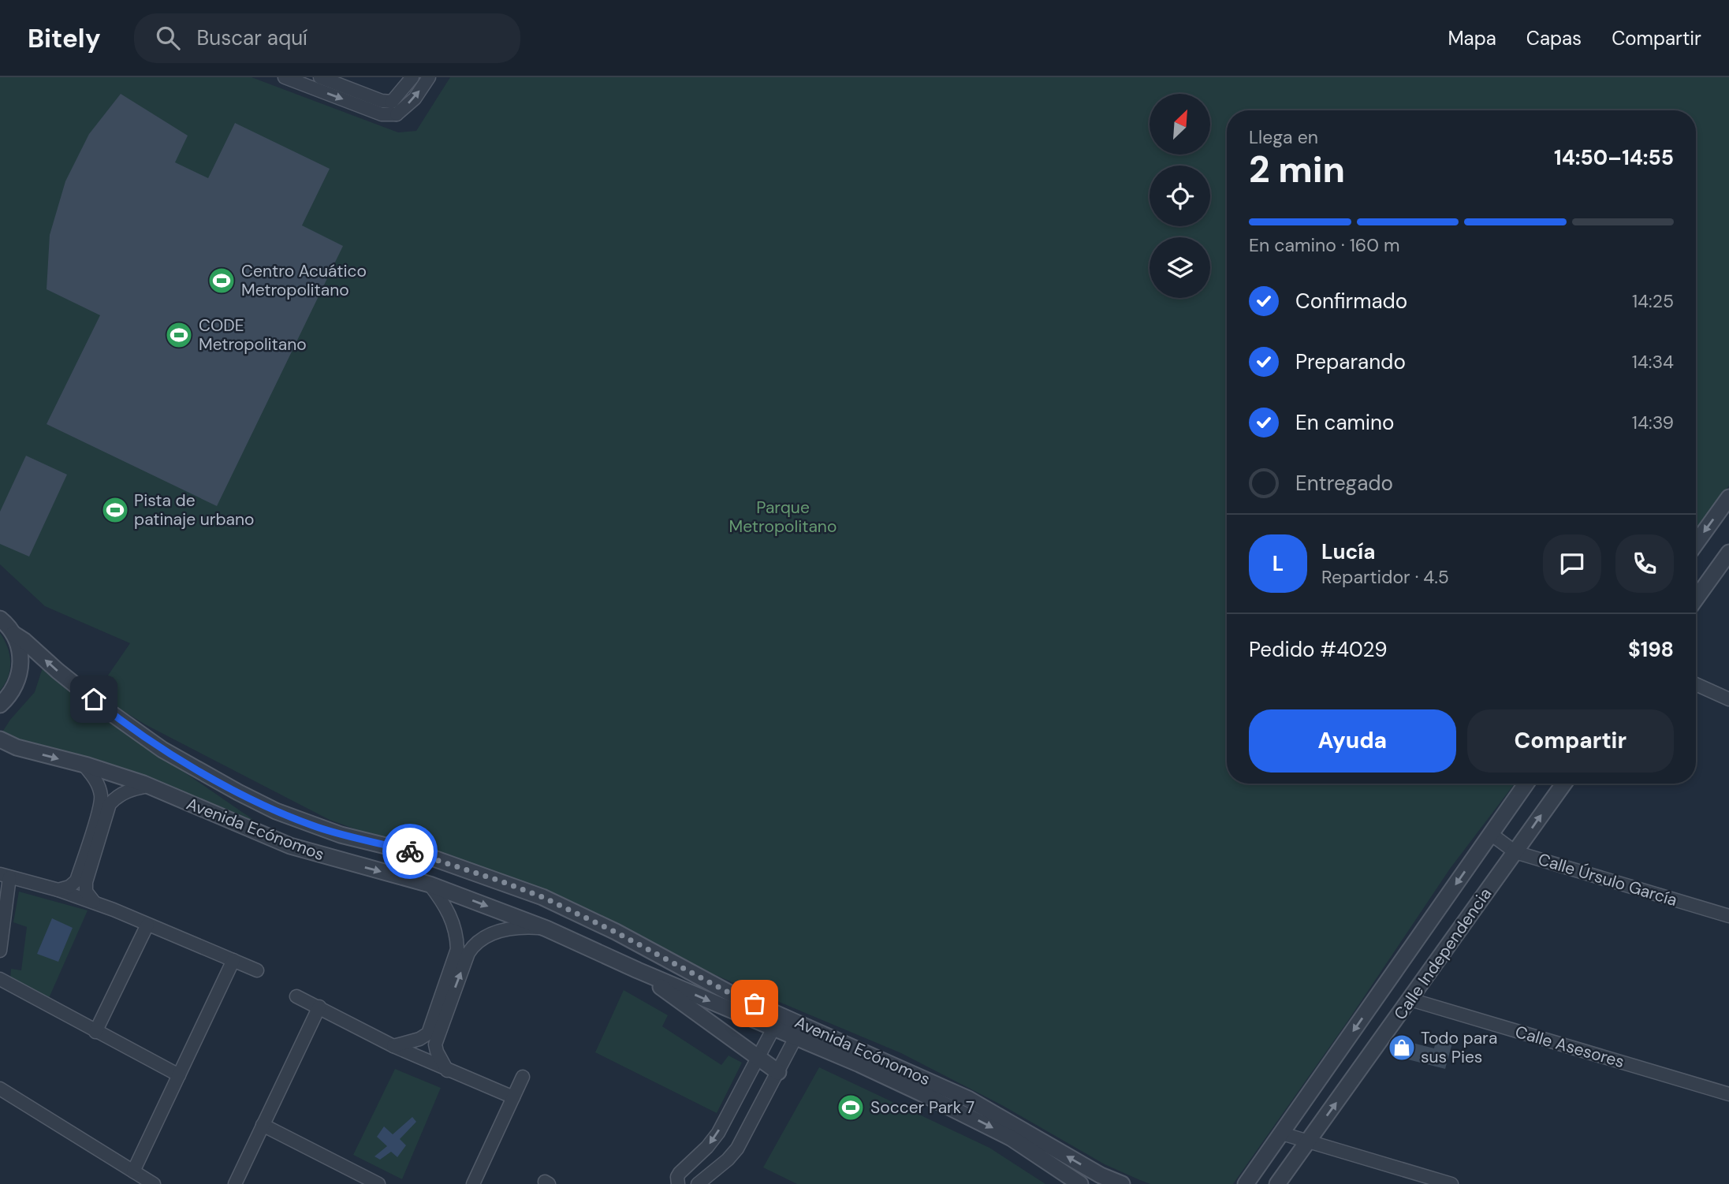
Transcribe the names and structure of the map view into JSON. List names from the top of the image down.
{
  "streets": {
    "street": [
      "Avenida Ecónomos",
      "Calle Úrsulo García",
      "Calle Independencia",
      "Calle Asesores"
    ]
  },
  "crossings": [
    ["Calle Úrsulo García", "Calle Independencia"],
    ["Calle Independencia", "Calle Asesores"]
  ],
  "parks": ["Parque Metropolitano"],
  "places": {
    "sports": [
      "Centro Acuático Metropolitano",
      "CODE Metropolitano",
      "Pista de patinaje urbano",
      "Soccer Park 7"
    ],
    "shop": ["Todo para sus Pies"]
  },
  "north": "top right",
  "page": {
    "header": "Bitely",
    "search": "Buscar aquí",
    "nav": ["Mapa", "Capas", "Compartir"],
    "heading": ["2 min", "Llega en", "14:50–14:55"],
    "panel": [
      "Lucía",
      "Repartidor · 4.5",
      "Pedido #4029",
      "$198"
    ],
    "bar": "En camino · 160 m",
    "list": [
      ["Confirmado", "14:25"],
      ["Preparando", "14:34"],
      ["En camino", "14:39"],
      "Entregado"
    ],
    "round": "L",
    "buttons": ["Ayuda", "Compartir"]
  }
}
